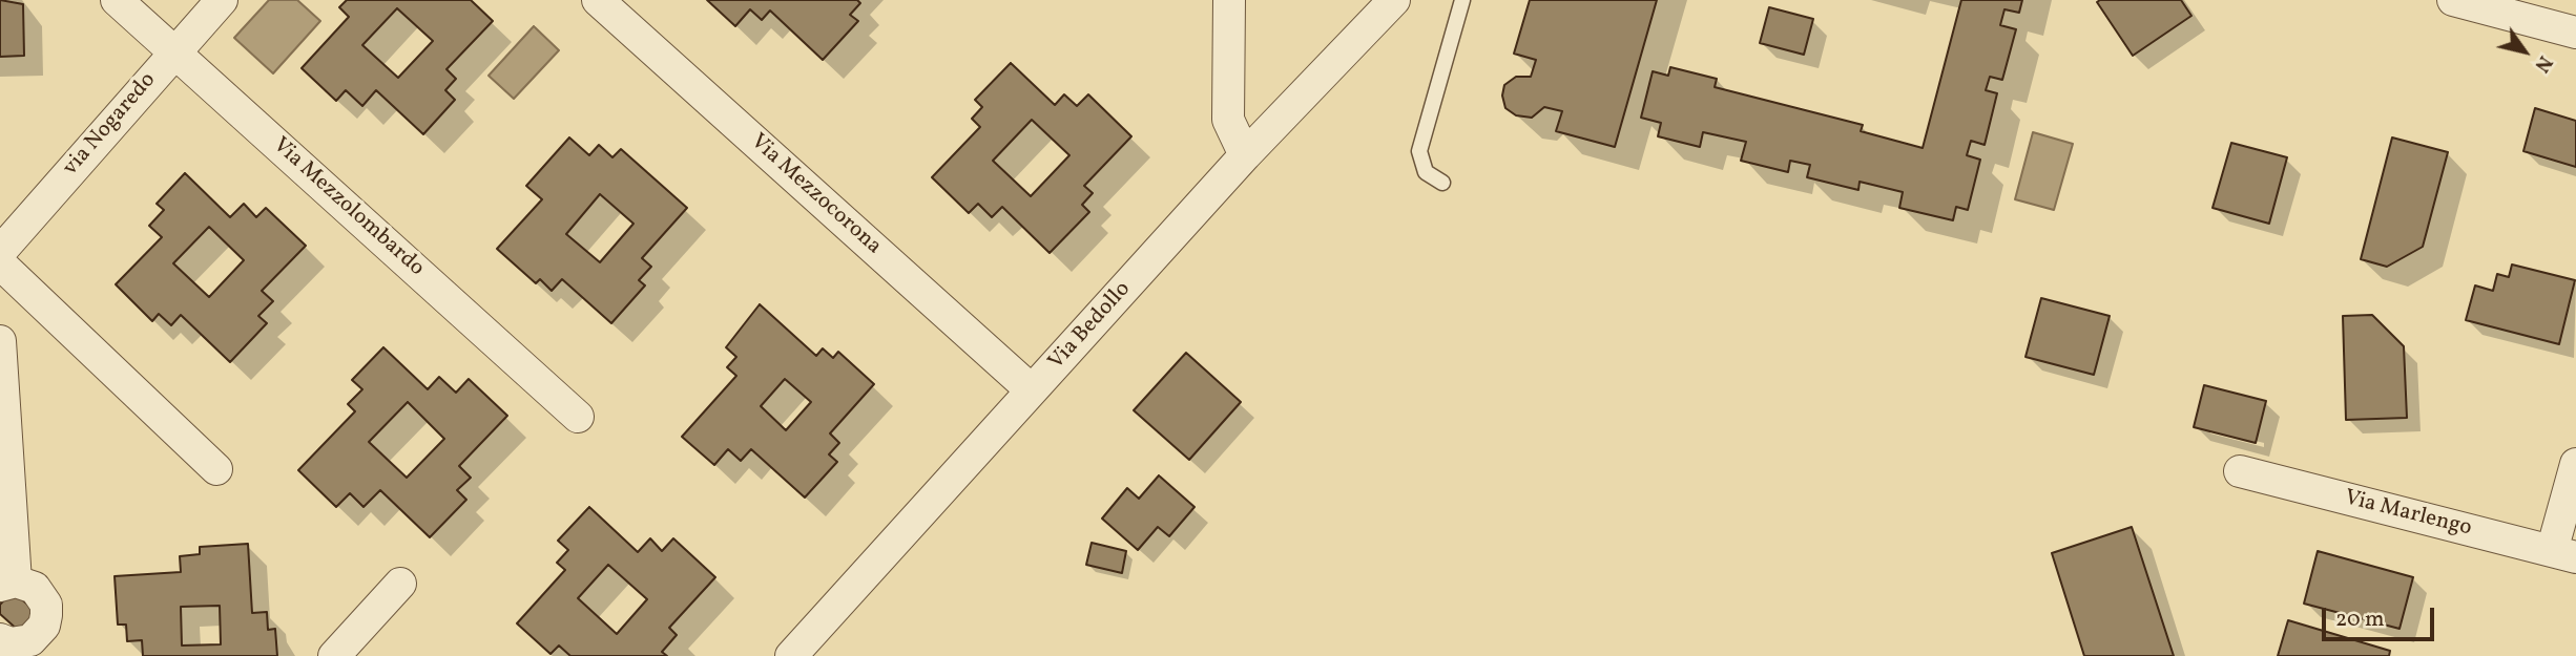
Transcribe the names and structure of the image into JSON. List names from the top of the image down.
{
  "streets": {
    "street": [
      "via Nogaredo",
      "Via Mezzocorona",
      "Via Mezzolombardo",
      "Via Bedollo",
      "Via Marlengo"
    ]
  },
  "crossings": [
    ["via Nogaredo", "Via Mezzolombardo"],
    ["Via Mezzocorona", "Via Bedollo"]
  ],
  "scale_bar": "20 m",
  "north": "bottom right"
}
